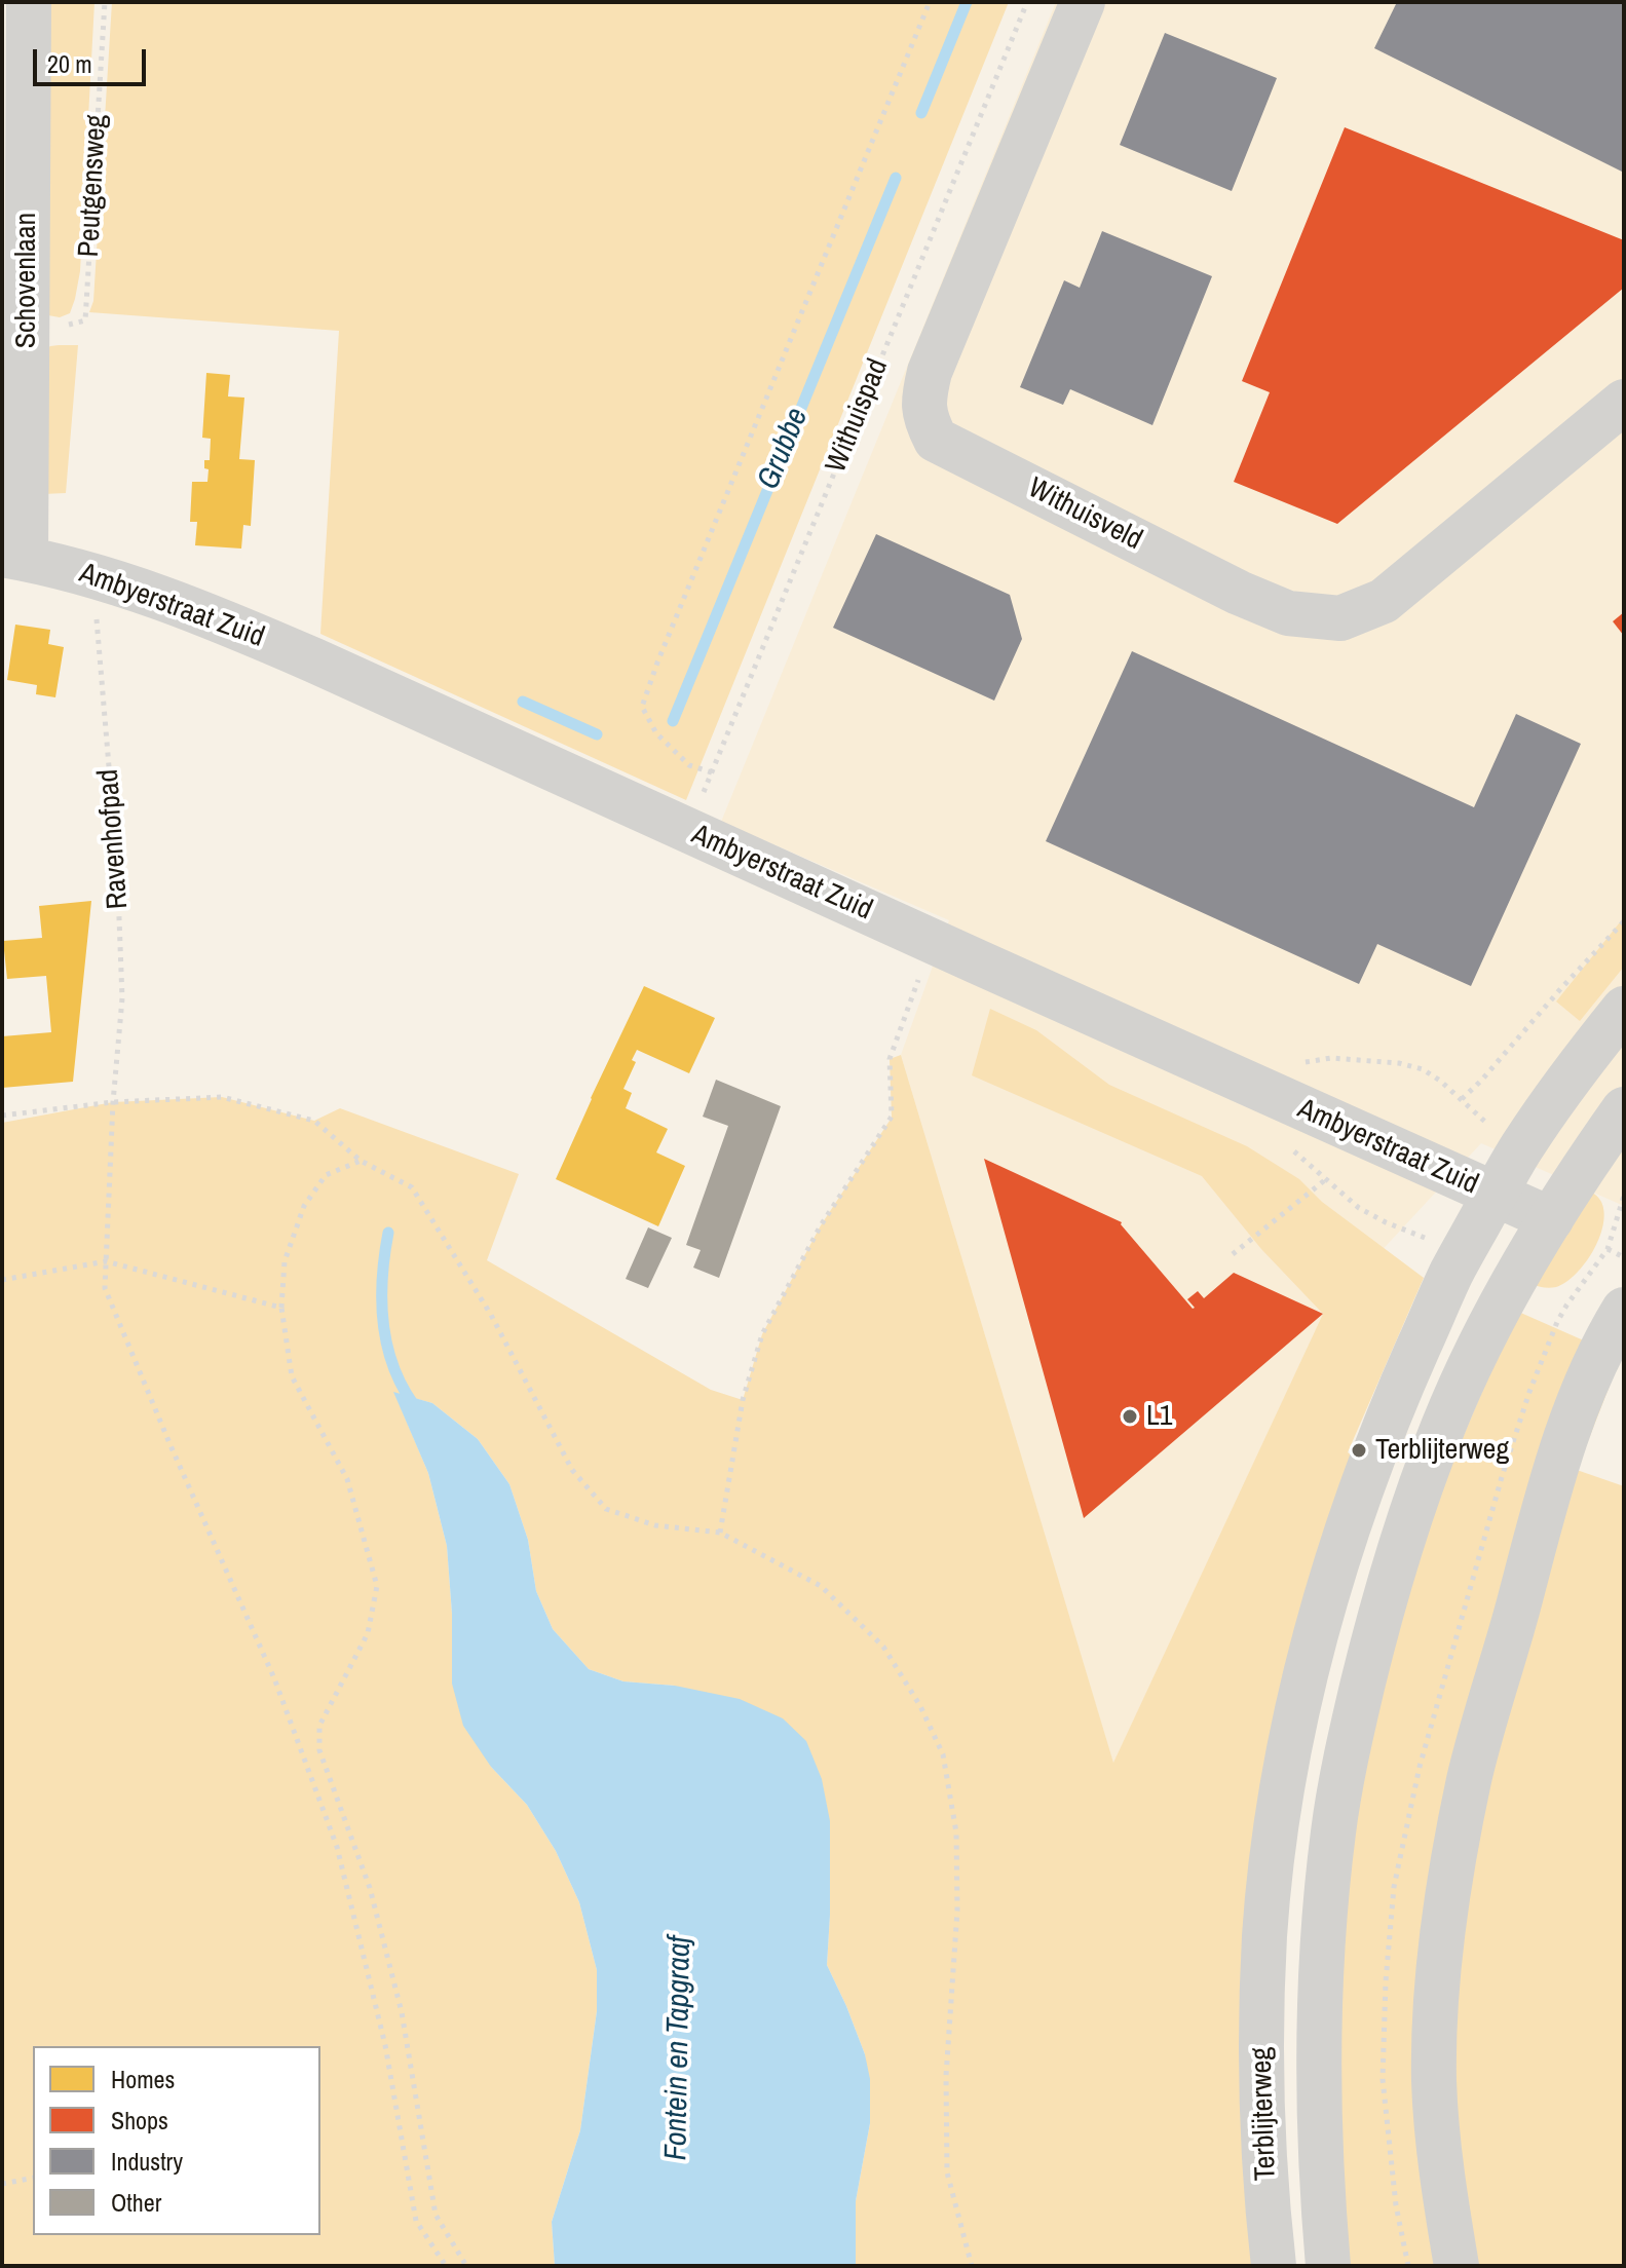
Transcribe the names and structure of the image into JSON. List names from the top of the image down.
{
  "streets": {
    "street": [
      "Schovenlaan",
      "Withuisveld",
      "Ambyerstraat Zuid",
      "Terblijterweg"
    ],
    "path": ["Peutgensweg", "Withuispad", "Ravenhofpad"]
  },
  "crossings": [
    ["Schovenlaan", "Ambyerstraat Zuid"],
    ["Withuispad", "Ambyerstraat Zuid"],
    ["Ambyerstraat Zuid", "Ravenhofpad"],
    ["Ambyerstraat Zuid", "Terblijterweg"]
  ],
  "water": ["Grubbe", "Fontein en Tapgraaf"],
  "places": ["L1", "Terblijterweg"],
  "legend": [
    "Homes",
    "Shops",
    "Industry",
    "Other"
  ],
  "scale_bar": "20 m"
}
